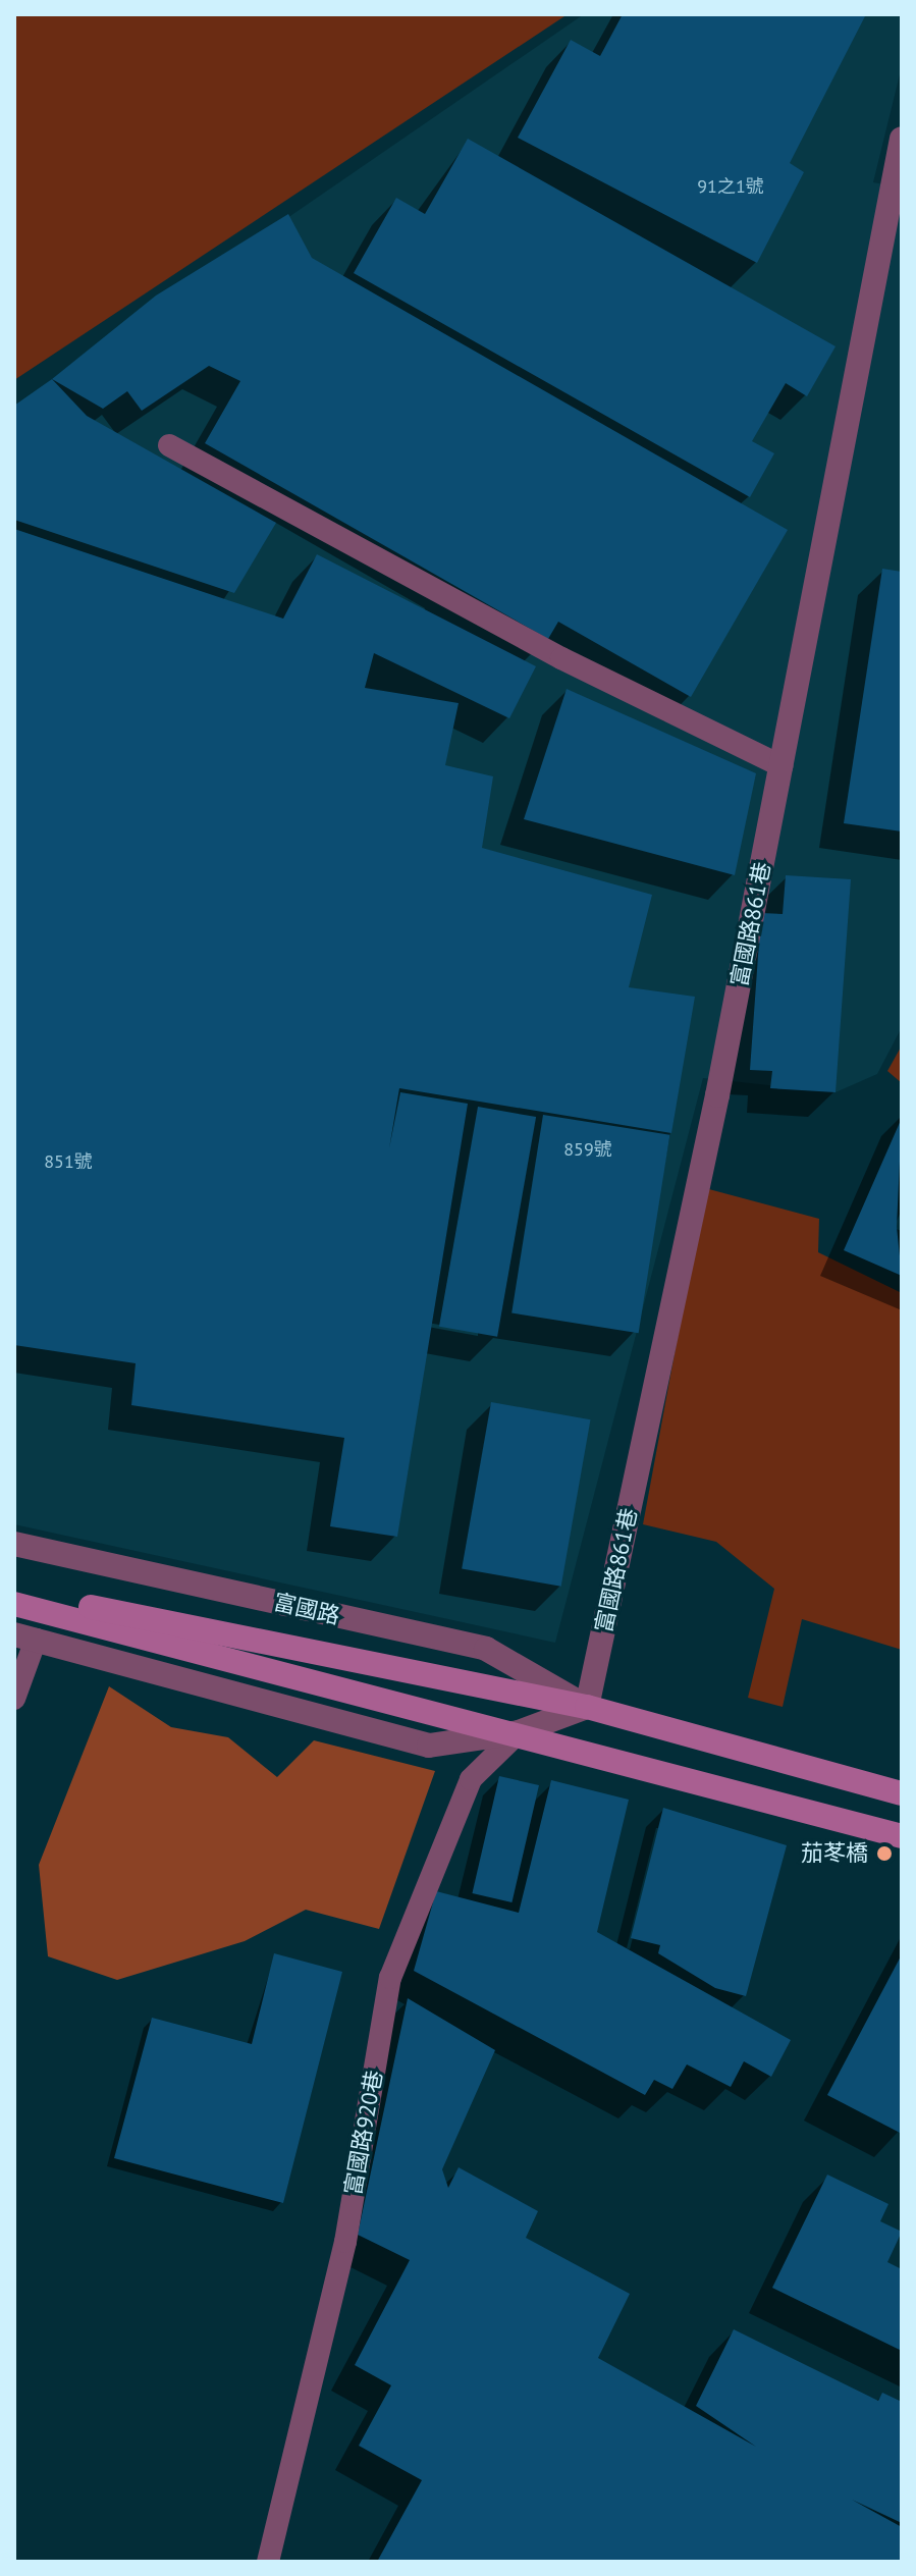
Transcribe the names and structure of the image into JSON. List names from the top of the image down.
{
  "streets": {
    "street": ["富國路861巷", "富國路"],
    "lane": ["富國路920巷"]
  },
  "crossings": [
    ["富國路861巷", "富國路"]
  ],
  "places": ["茄苳橋"],
  "house_numbers": ["91之1號", "859號", "851號"]
}
